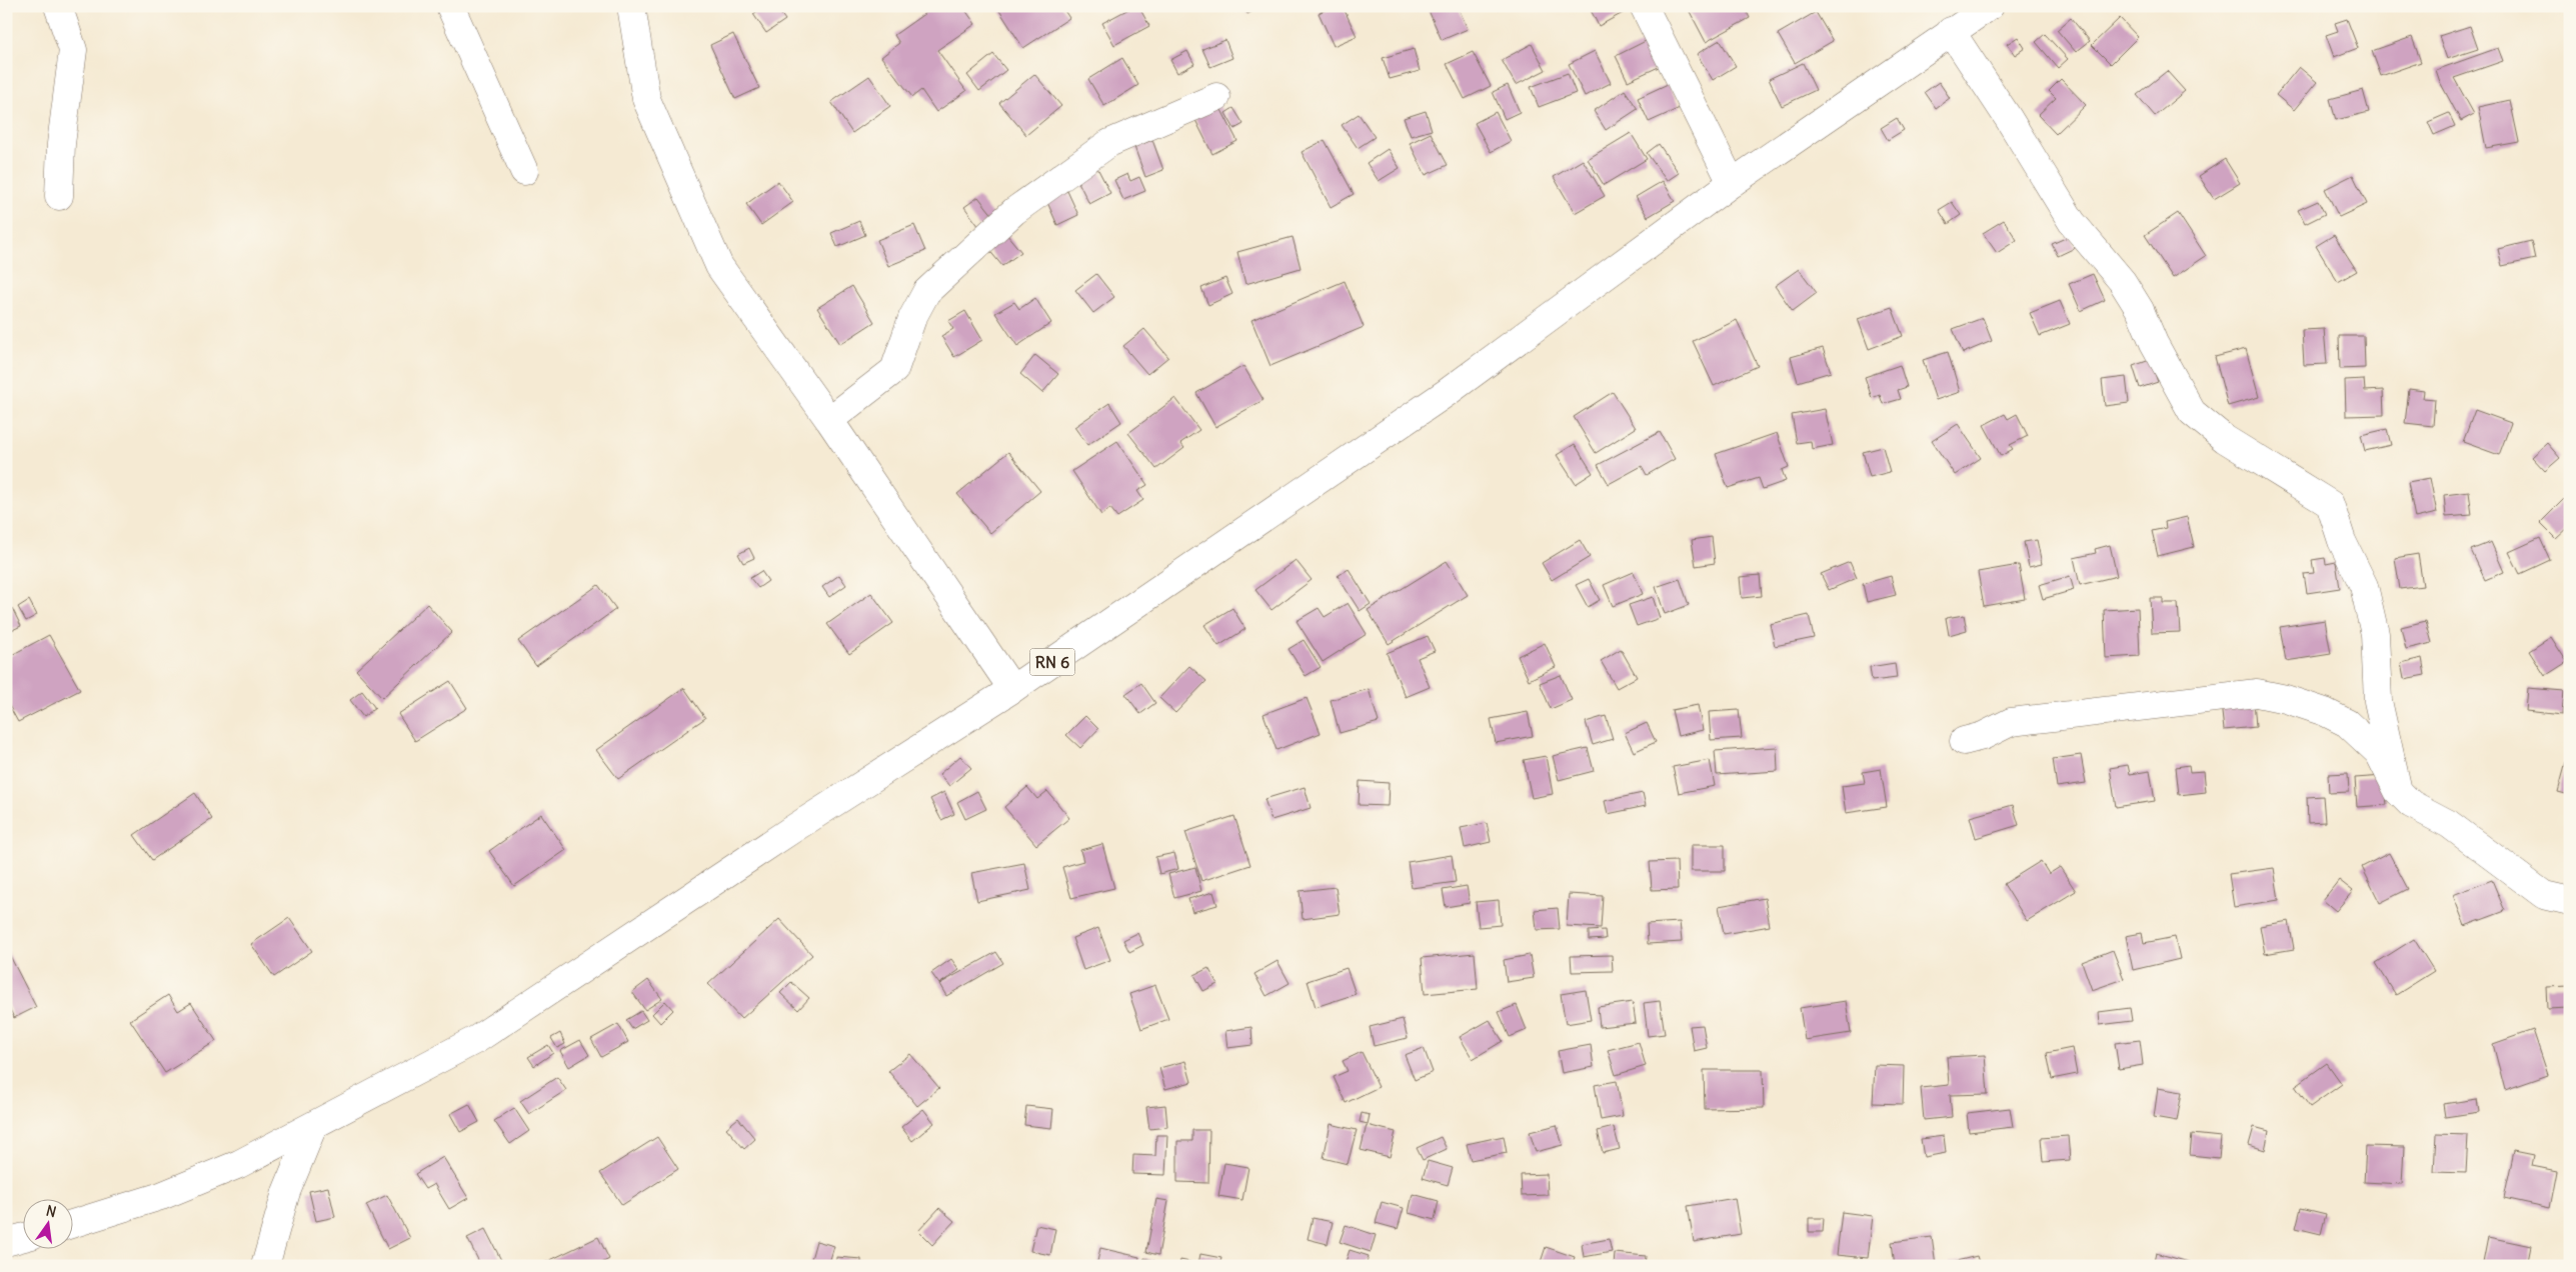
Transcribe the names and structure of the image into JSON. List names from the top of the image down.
{
  "streets": {
    "street": ["RN 6"]
  },
  "north": "top"
}
